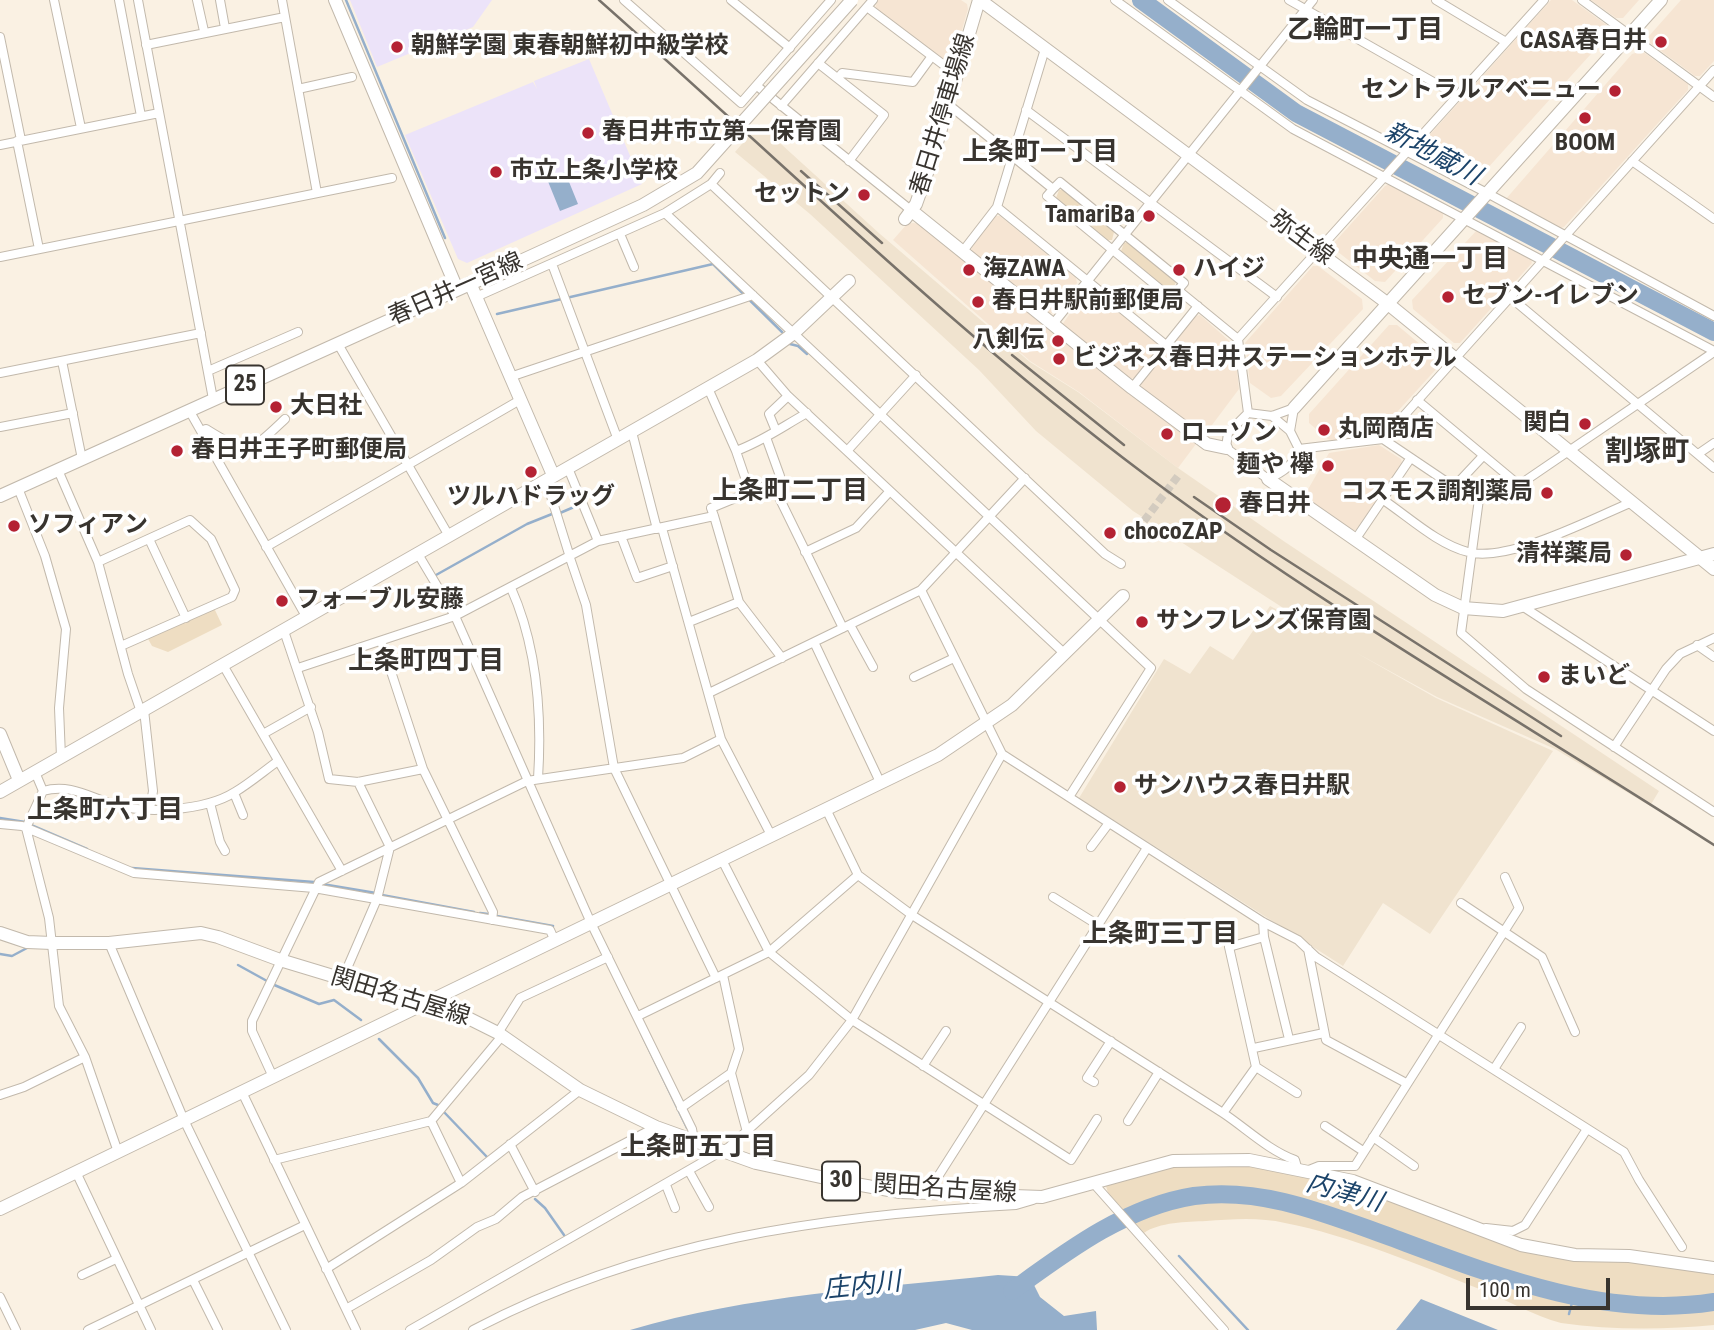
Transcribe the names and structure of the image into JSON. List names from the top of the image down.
{
  "streets": {
    "street": [
      "春日井停車場線",
      "弥生線",
      "春日井一宮線",
      "25",
      "関田名古屋線",
      "30"
    ]
  },
  "crossings": [
    ["春日井停車場線", "弥生線"]
  ],
  "districts": [
    "乙輪町一丁目",
    "上条町一丁目",
    "中央通一丁目",
    "割塚町",
    "上条町二丁目",
    "上条町四丁目",
    "上条町六丁目",
    "上条町三丁目",
    "上条町五丁目"
  ],
  "water": ["新地蔵川", "内津川", "庄内川"],
  "places": [
    "CASA春日井",
    "朝鮮学園 東春朝鮮初中級学校",
    "セントラルアベニュー",
    "BOOM",
    "春日井市立第一保育園",
    "市立上条小学校",
    "セットン",
    "TamariBa",
    "海ZAWA",
    "ハイジ",
    "セブン-イレブン",
    "春日井駅前郵便局",
    "八剣伝",
    "ビジネス春日井ステーションホテル",
    "大日社",
    "関白",
    "丸岡商店",
    "ローソン",
    "春日井王子町郵便局",
    "麺や 襷",
    "ツルハドラッグ",
    "コスモス調剤薬局",
    "春日井",
    "ソフィアン",
    "chocoZAP",
    "清祥薬局",
    "フォーブル安藤",
    "サンフレンズ保育園",
    "まいど",
    "サンハウス春日井駅"
  ],
  "scale_bar": "100 m"
}
